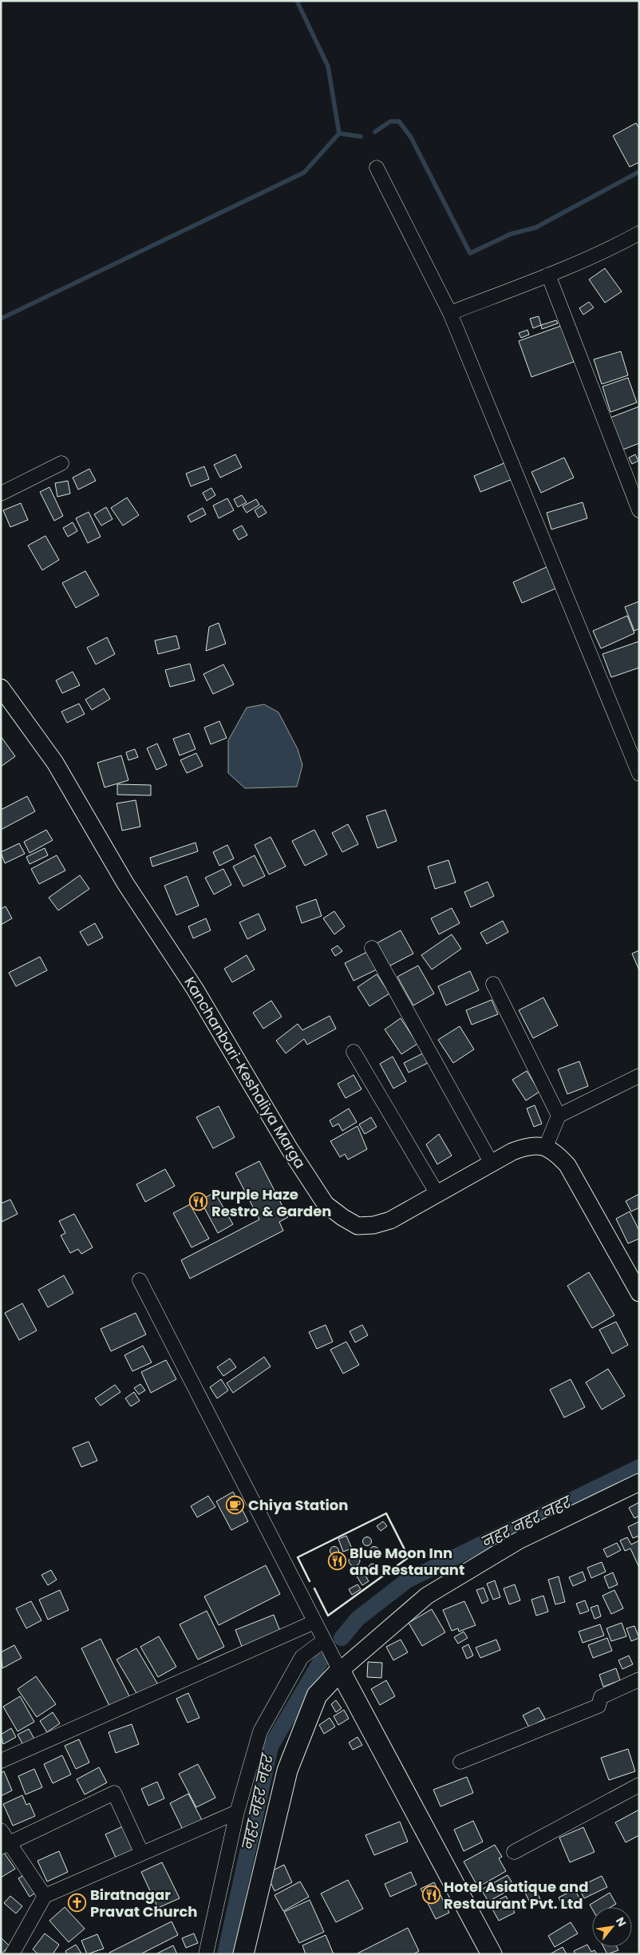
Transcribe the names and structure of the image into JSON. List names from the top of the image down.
{
  "streets": {
    "street": ["Kanchanbari-Keshaliya Marga"]
  },
  "water": ["नहर नहर नहर"],
  "places": {
    "restaurant": ["Purple Haze Restro & Garden", "Blue Moon Inn and Restaurant", "Hotel Asiatique and Restaurant Pvt. Ltd"],
    "cafe": ["Chiya Station"],
    "church": ["Biratnagar Pravat Church"]
  },
  "north": "top right"
}
